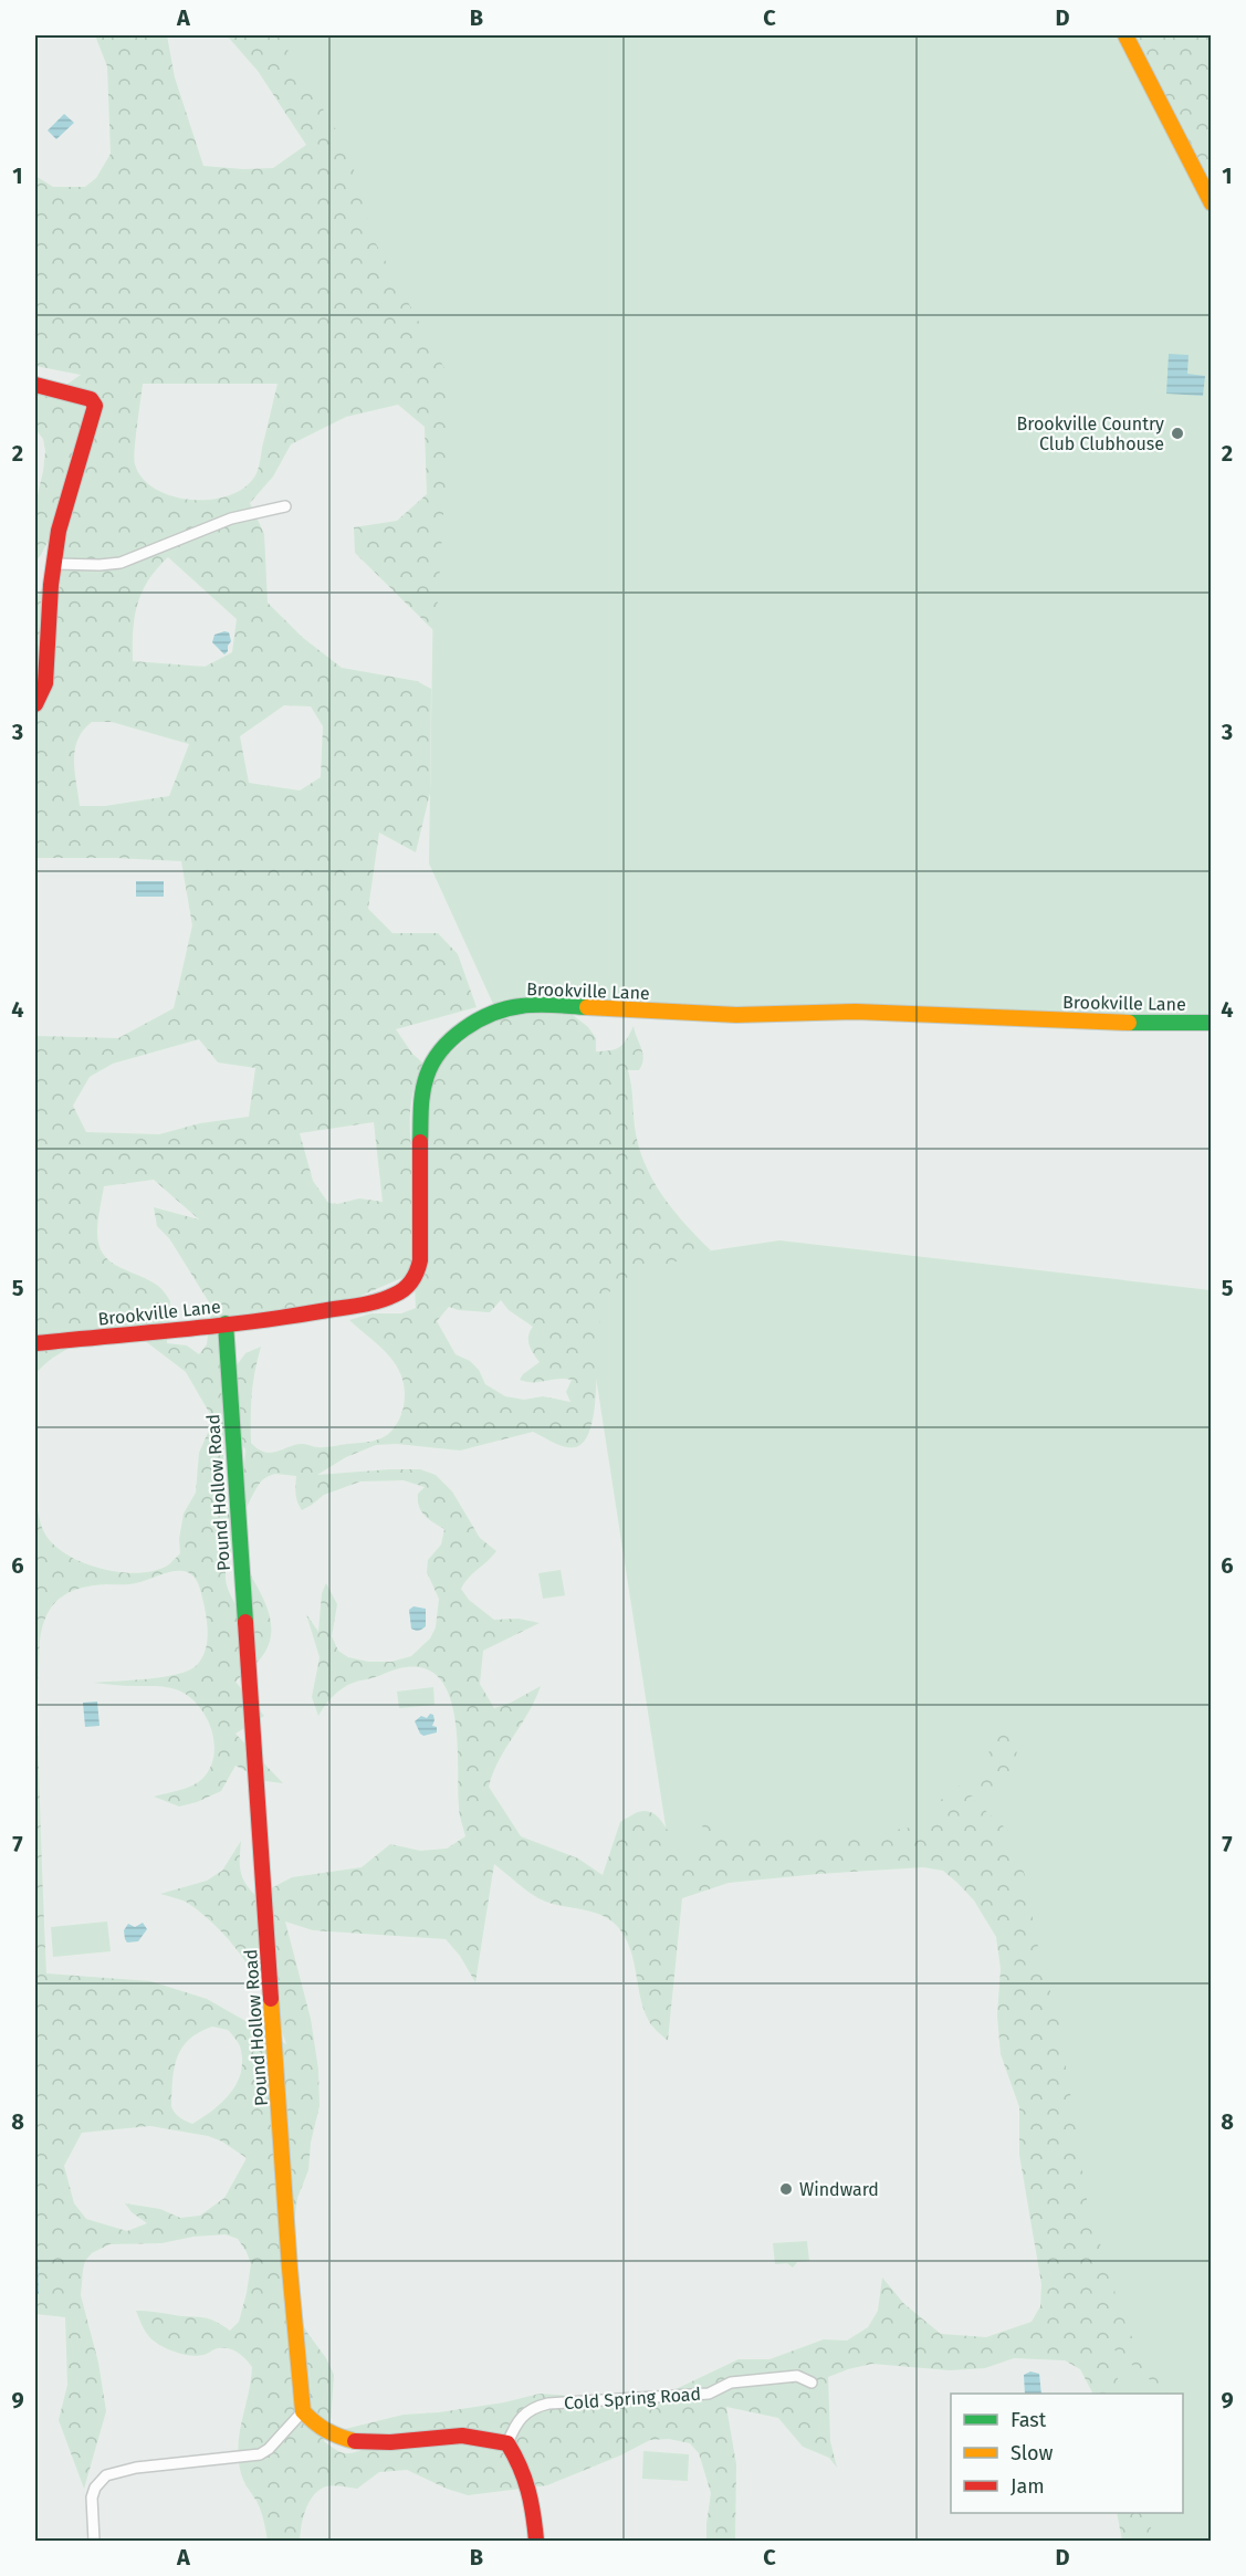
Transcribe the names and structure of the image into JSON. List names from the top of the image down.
{
  "streets": {
    "street": ["Brookville Lane", "Pound Hollow Road", "Cold Spring Road"]
  },
  "crossings": [
    ["Brookville Lane", "Pound Hollow Road"]
  ],
  "places": ["Brookville Country Club Clubhouse", "Windward"],
  "legend": ["Fast", "Slow", "Jam"],
  "grid": {
    "columns": [
      "A",
      "B",
      "C",
      "D"
    ],
    "rows": [
      "1",
      "2",
      "3",
      "4",
      "5",
      "6",
      "7",
      "8",
      "9"
    ]
  }
}
